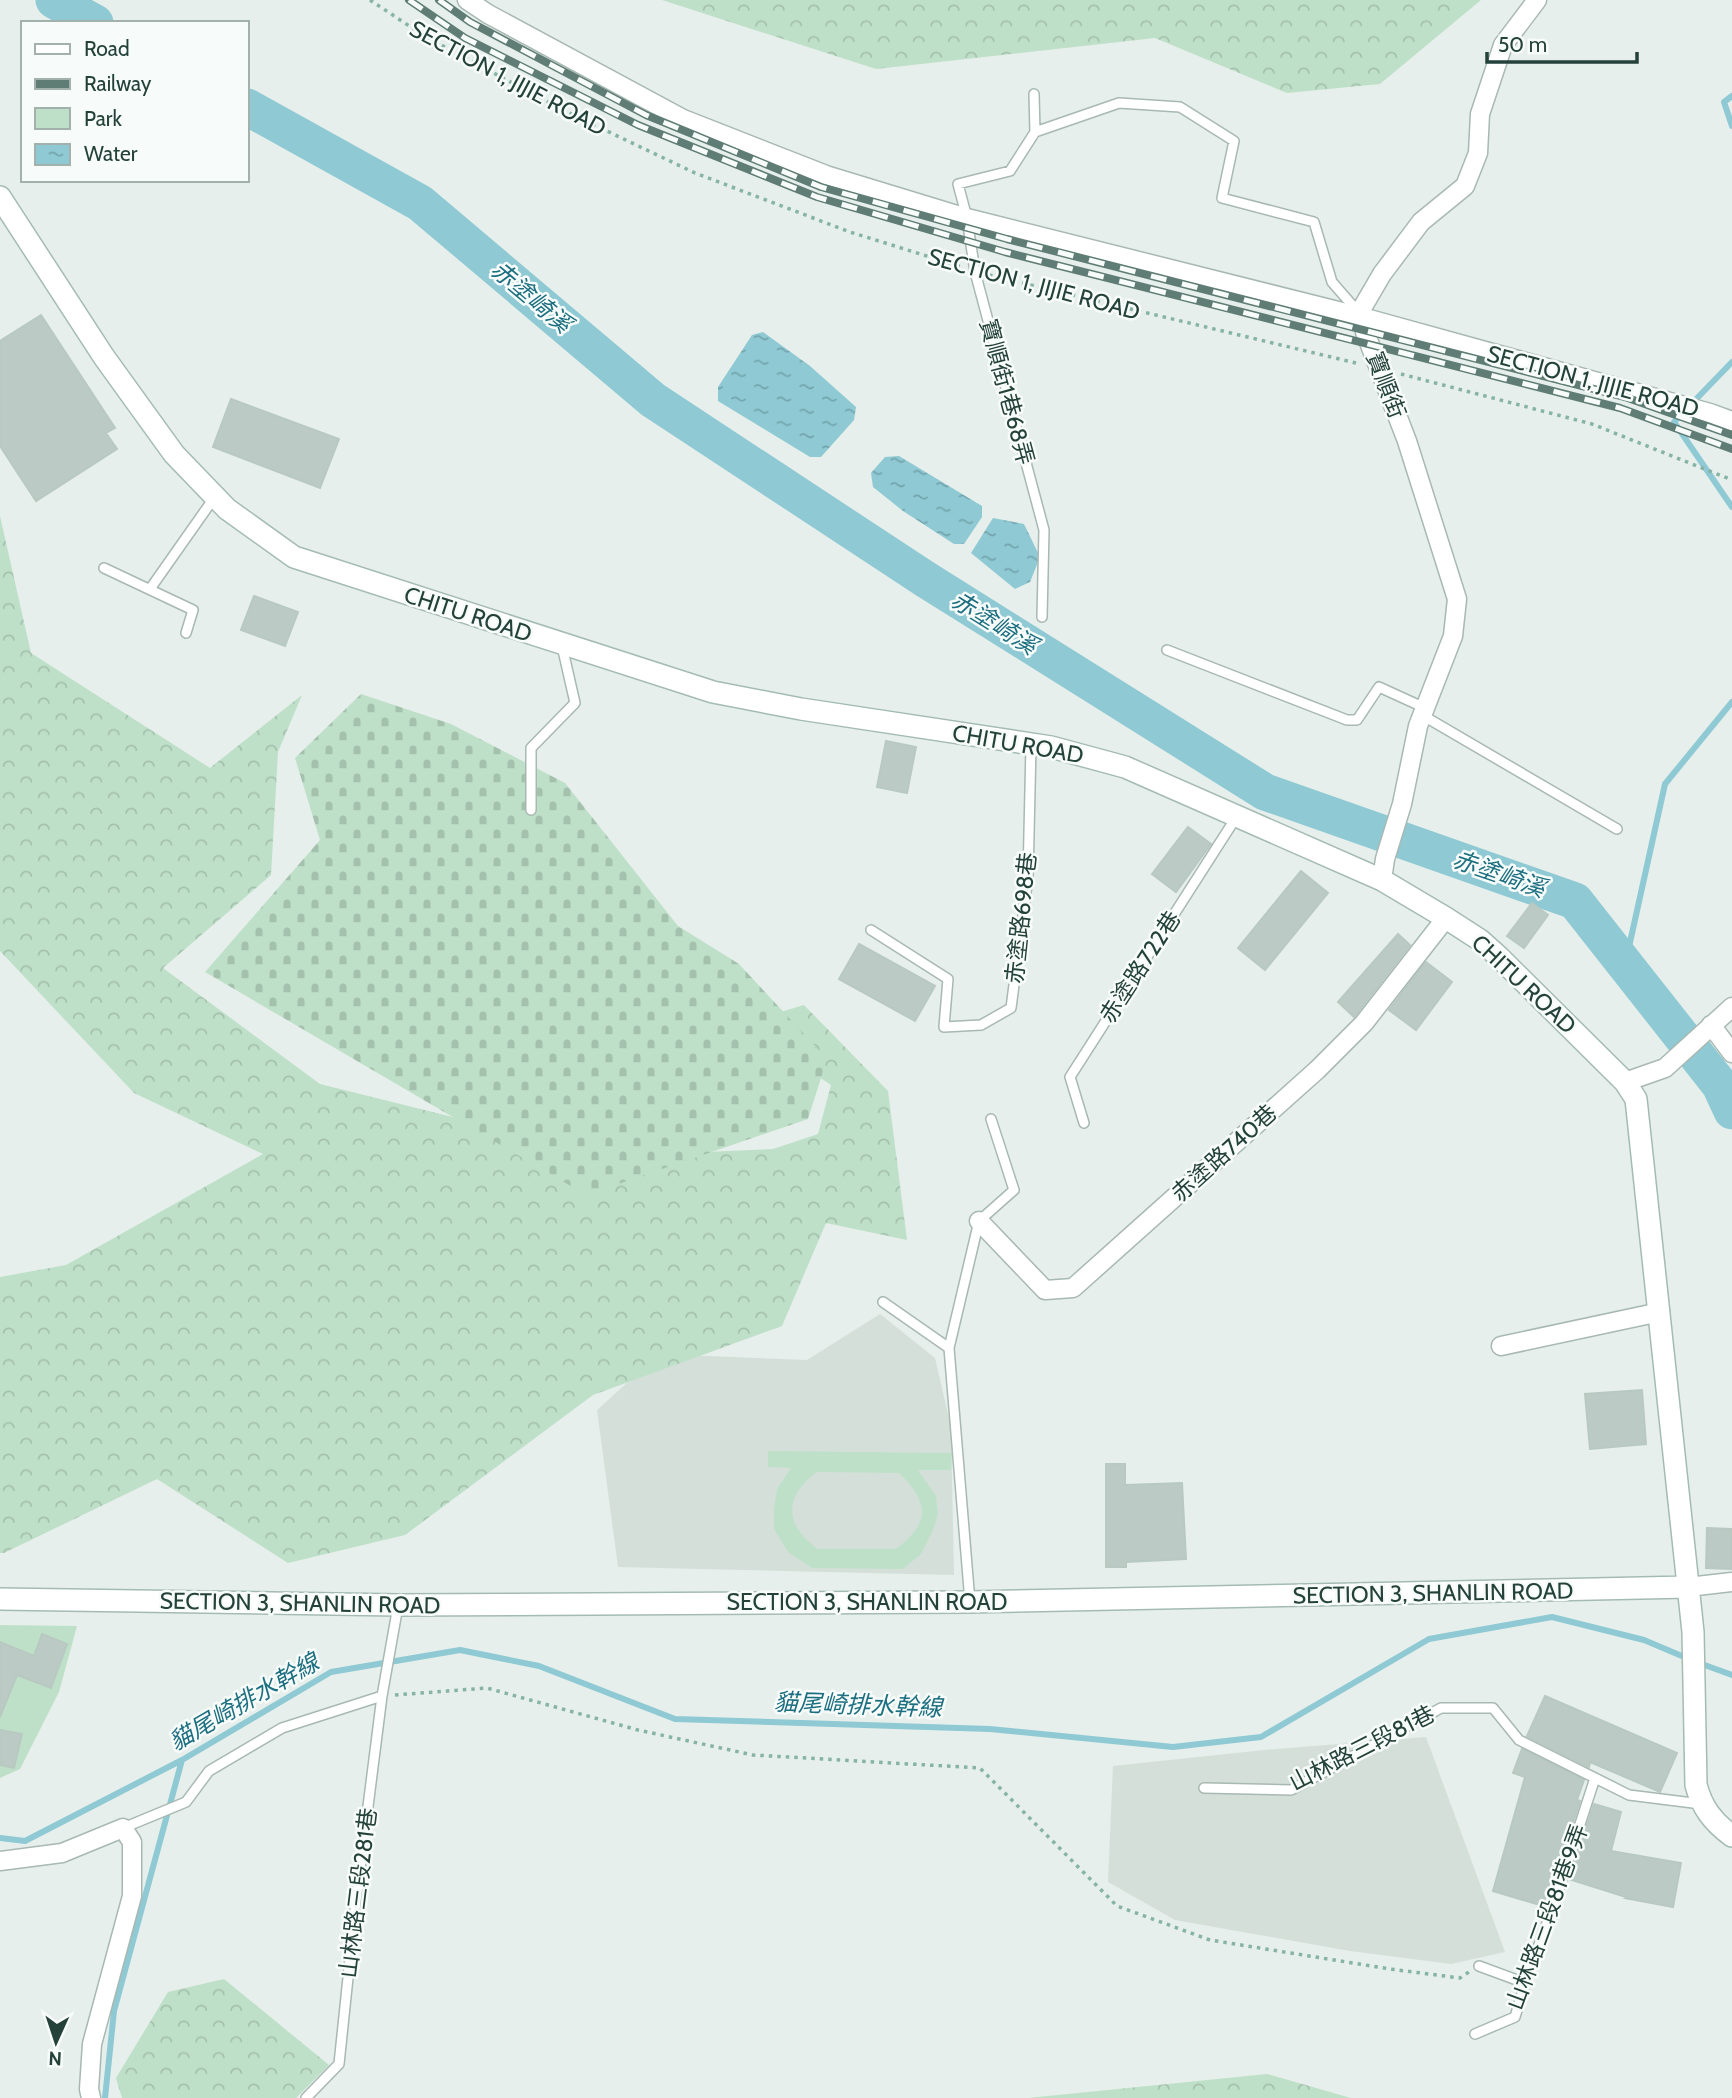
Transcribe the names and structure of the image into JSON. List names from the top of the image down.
{
  "streets": {
    "street": [
      "SECTION 1, JIJIE ROAD",
      "寶順街",
      "CHITU ROAD",
      "赤塗路740巷",
      "SECTION 3, SHANLIN ROAD"
    ],
    "lane": [
      "寶順街1巷68弄",
      "赤塗路698巷",
      "赤塗路722巷",
      "山林路三段81巷",
      "山林路三段281巷",
      "山林路三段81巷9弄"
    ]
  },
  "crossings": [
    ["SECTION 1, JIJIE ROAD", "寶順街"],
    ["SECTION 1, JIJIE ROAD", "寶順街1巷68弄"],
    ["寶順街", "CHITU ROAD"],
    ["CHITU ROAD", "赤塗路698巷"],
    ["CHITU ROAD", "赤塗路722巷"],
    ["CHITU ROAD", "赤塗路740巷"],
    ["CHITU ROAD", "SECTION 3, SHANLIN ROAD"],
    ["SECTION 3, SHANLIN ROAD", "山林路三段281巷"],
    ["山林路三段81巷", "山林路三段81巷9弄"]
  ],
  "water": ["赤塗崎溪", "貓尾崎排水幹線"],
  "legend": [
    "Road",
    "Railway",
    "Park",
    "Water"
  ],
  "scale_bar": "50 m",
  "north": "bottom"
}
